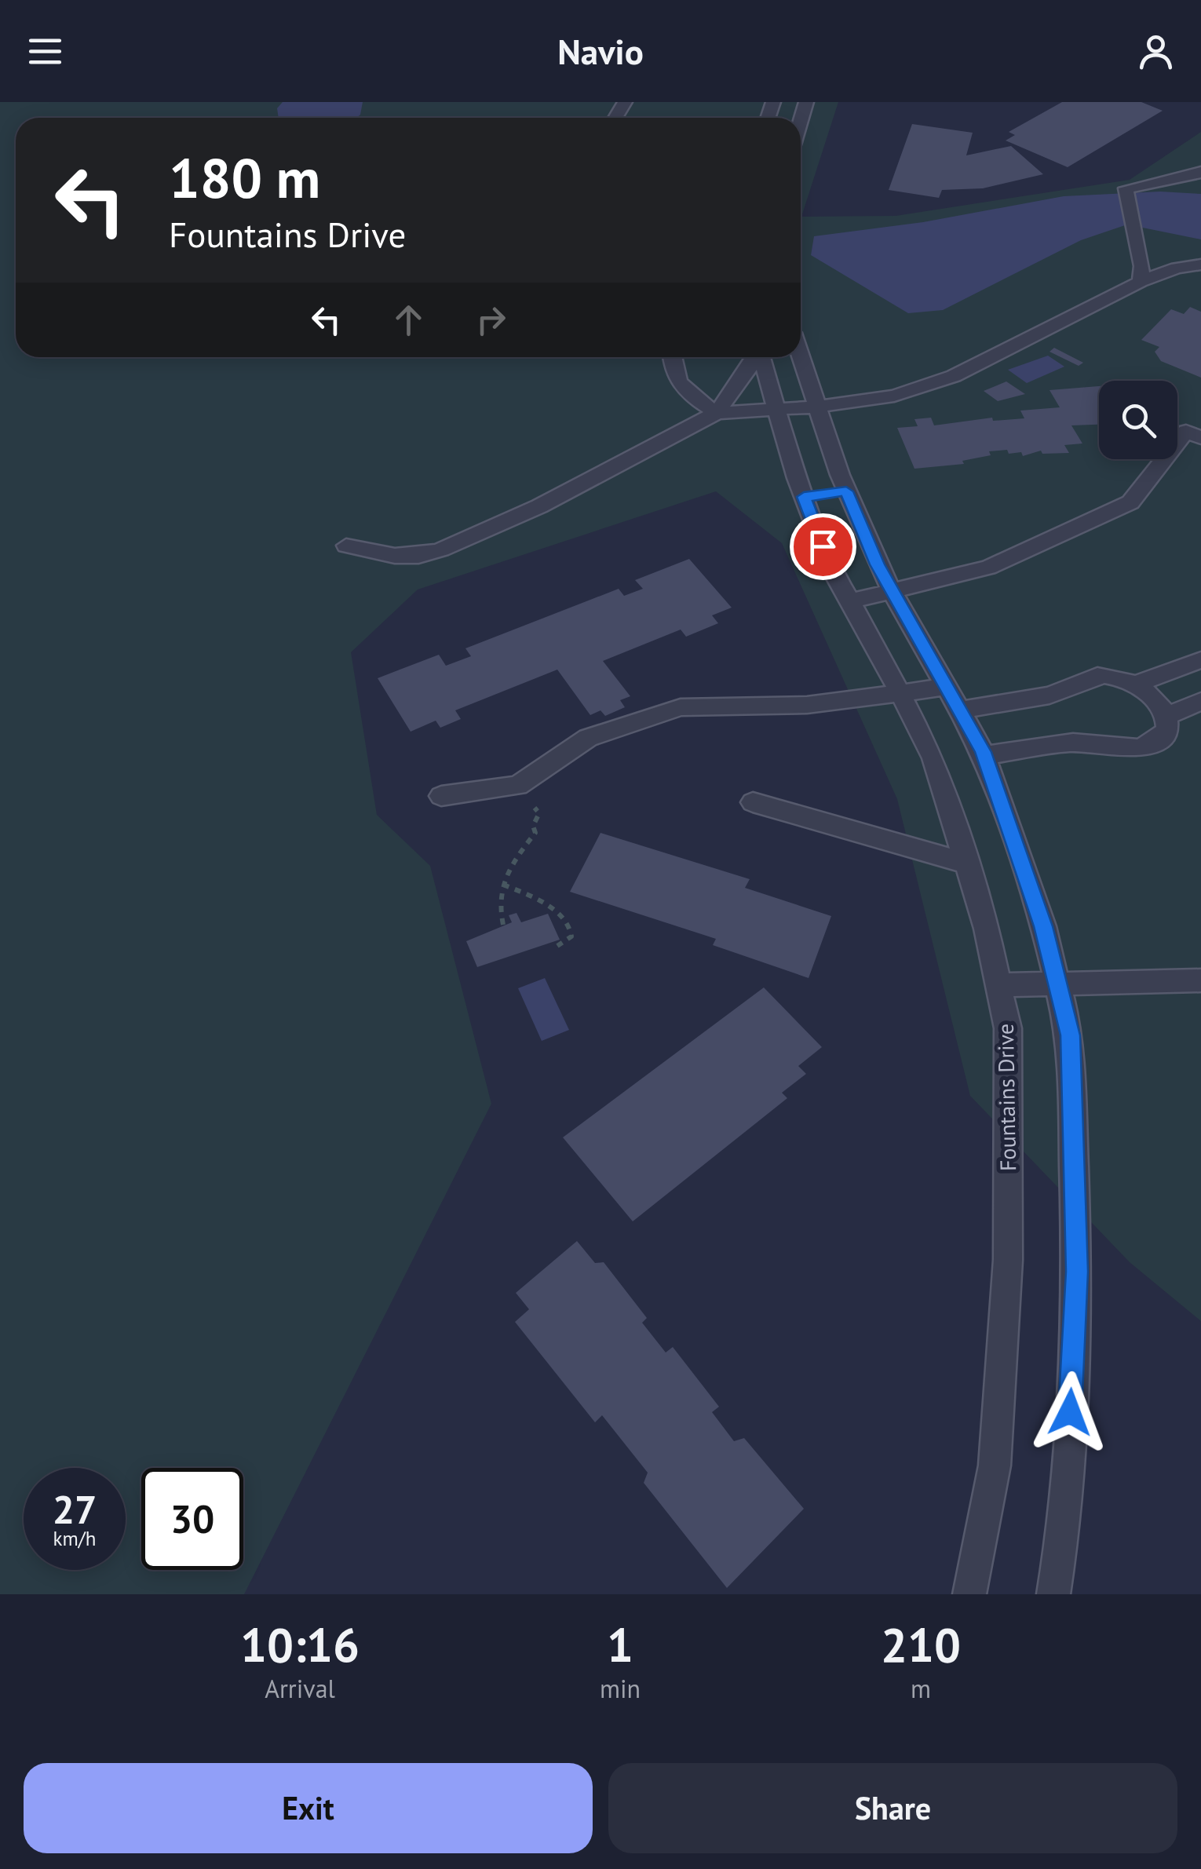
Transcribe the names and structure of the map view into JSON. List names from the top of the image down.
{
  "streets": {
    "street": ["Fountains Drive"]
  },
  "page": {
    "header": "Navio",
    "turn": ["180 m", "Fountains Drive"],
    "speed": "27 km/h",
    "limit": "30",
    "eta": [
      "10:16",
      "Arrival",
      "1",
      "min",
      "210",
      "m"
    ],
    "buttons": ["Exit", "Share"]
  }
}
